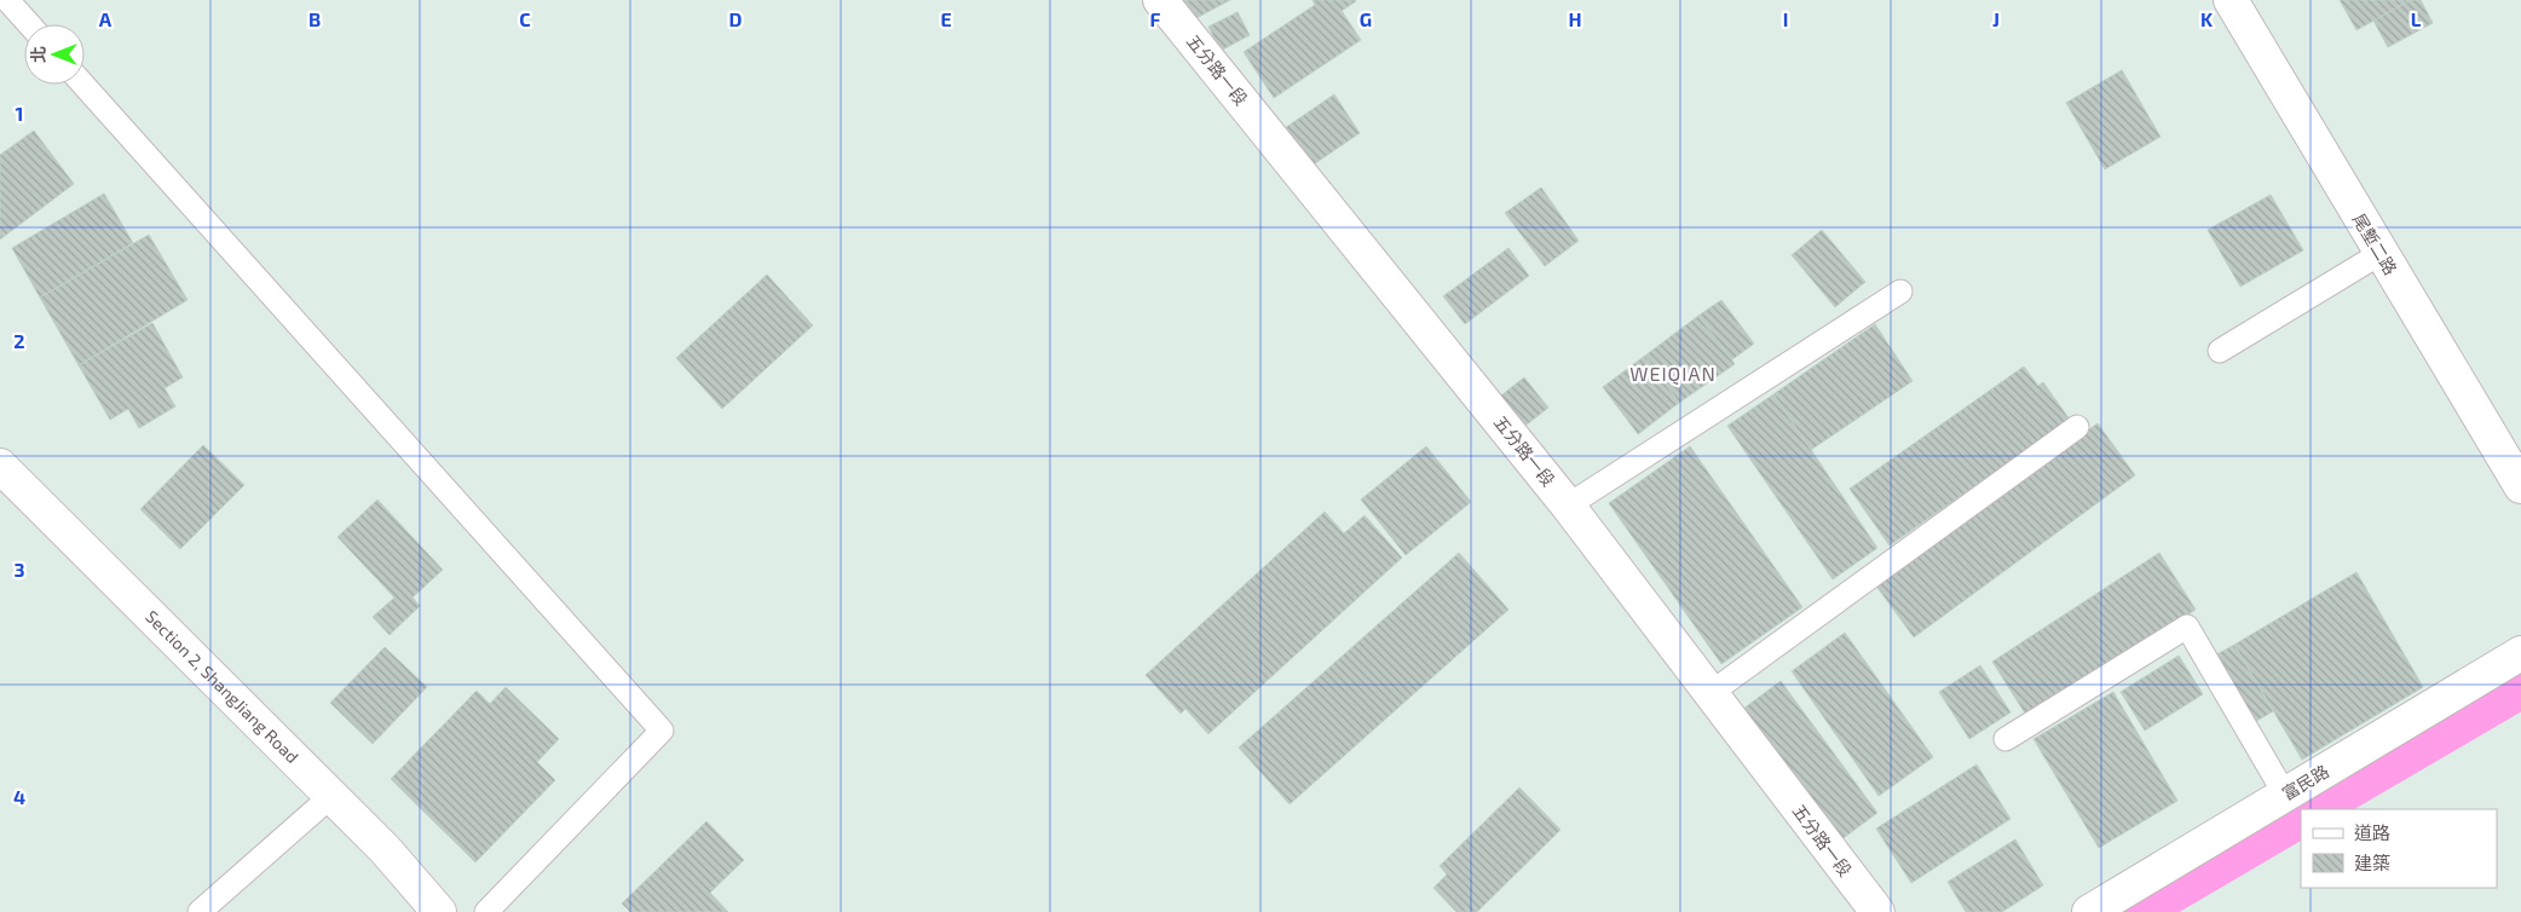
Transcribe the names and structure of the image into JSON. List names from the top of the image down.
{
  "streets": {
    "street": [
      "五分路一段",
      "尾塹二路",
      "Section 2, ShangJiang Road",
      "富民路"
    ]
  },
  "districts": ["WEIQIAN"],
  "legend": ["道路", "建築"],
  "north": "left",
  "grid": {
    "columns": [
      "A",
      "B",
      "C",
      "D",
      "E",
      "F",
      "G",
      "H",
      "I",
      "J",
      "K",
      "L"
    ],
    "rows": [
      "1",
      "2",
      "3",
      "4"
    ]
  }
}
